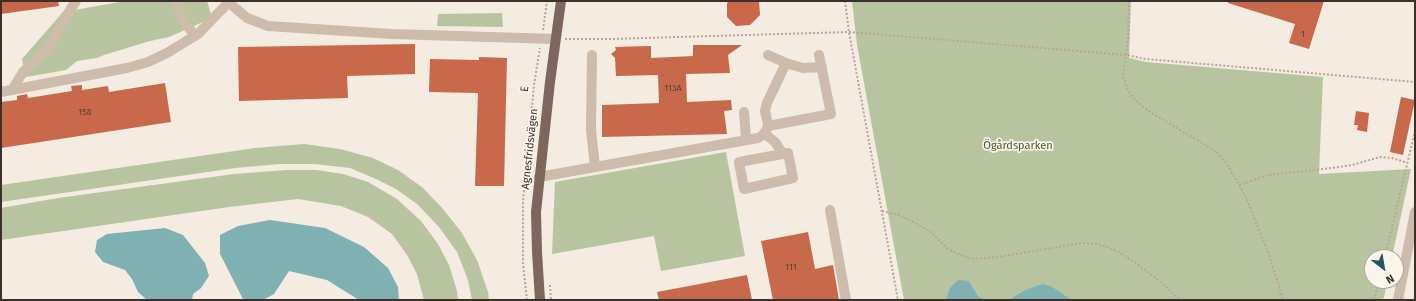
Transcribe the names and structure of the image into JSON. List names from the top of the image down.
{
  "streets": {
    "main road": ["Agnesfridsvägen"],
    "path": ["E"]
  },
  "parks": ["Ögårdsparken"],
  "house_numbers": [
    "1",
    "113A",
    "158",
    "111"
  ],
  "north": "bottom right"
}
